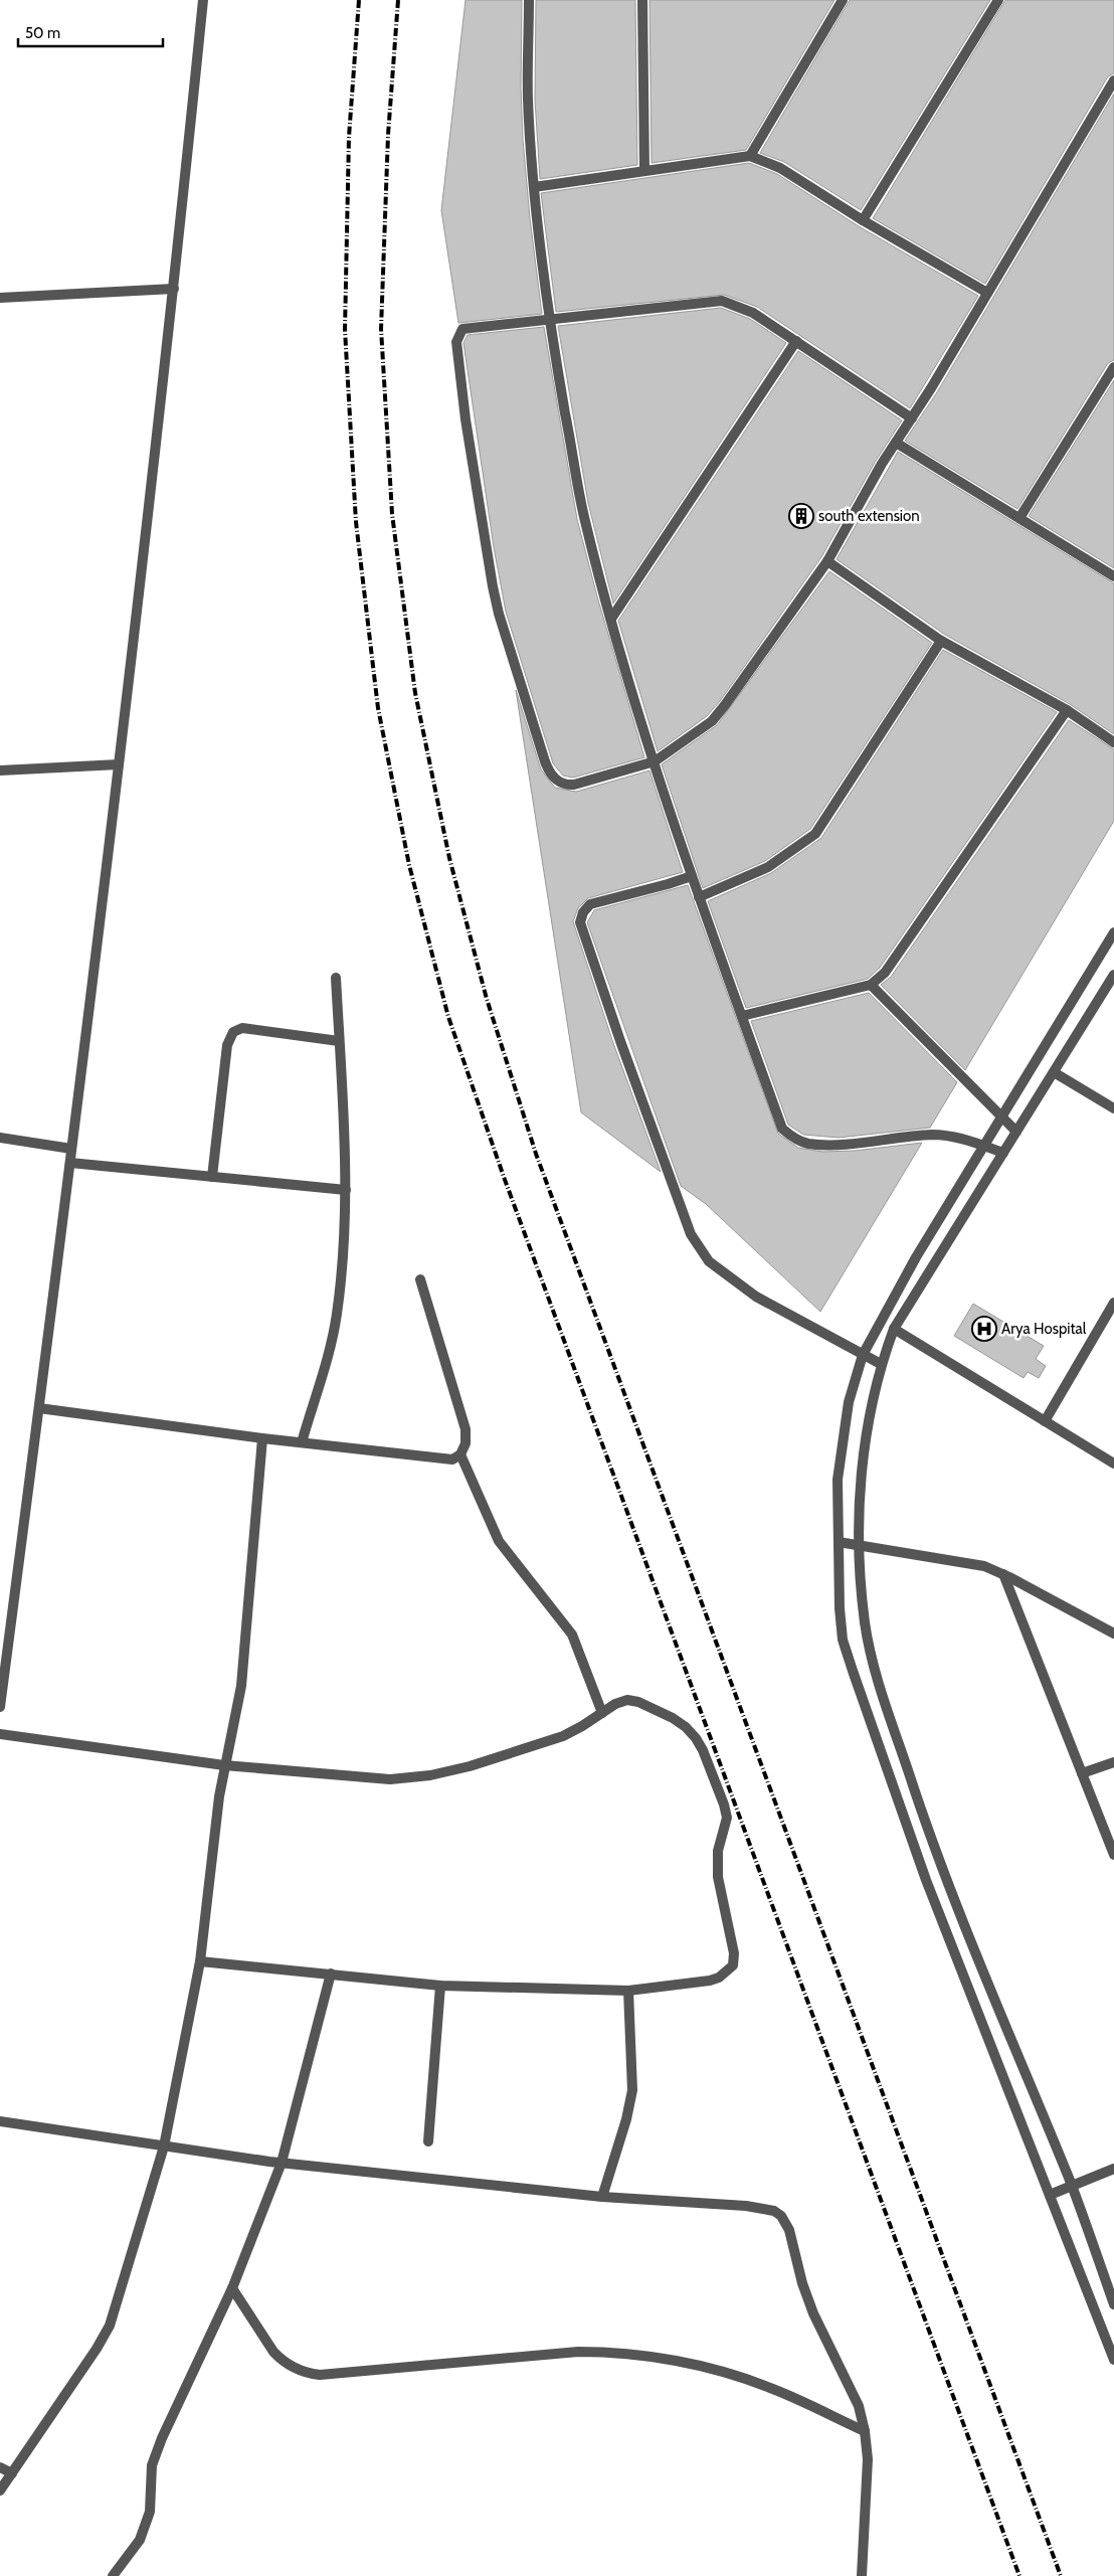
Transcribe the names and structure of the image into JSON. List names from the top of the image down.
{
  "places": {
    "building": ["south extension"],
    "hospital": ["Arya Hospital"]
  },
  "scale_bar": "50 m"
}
